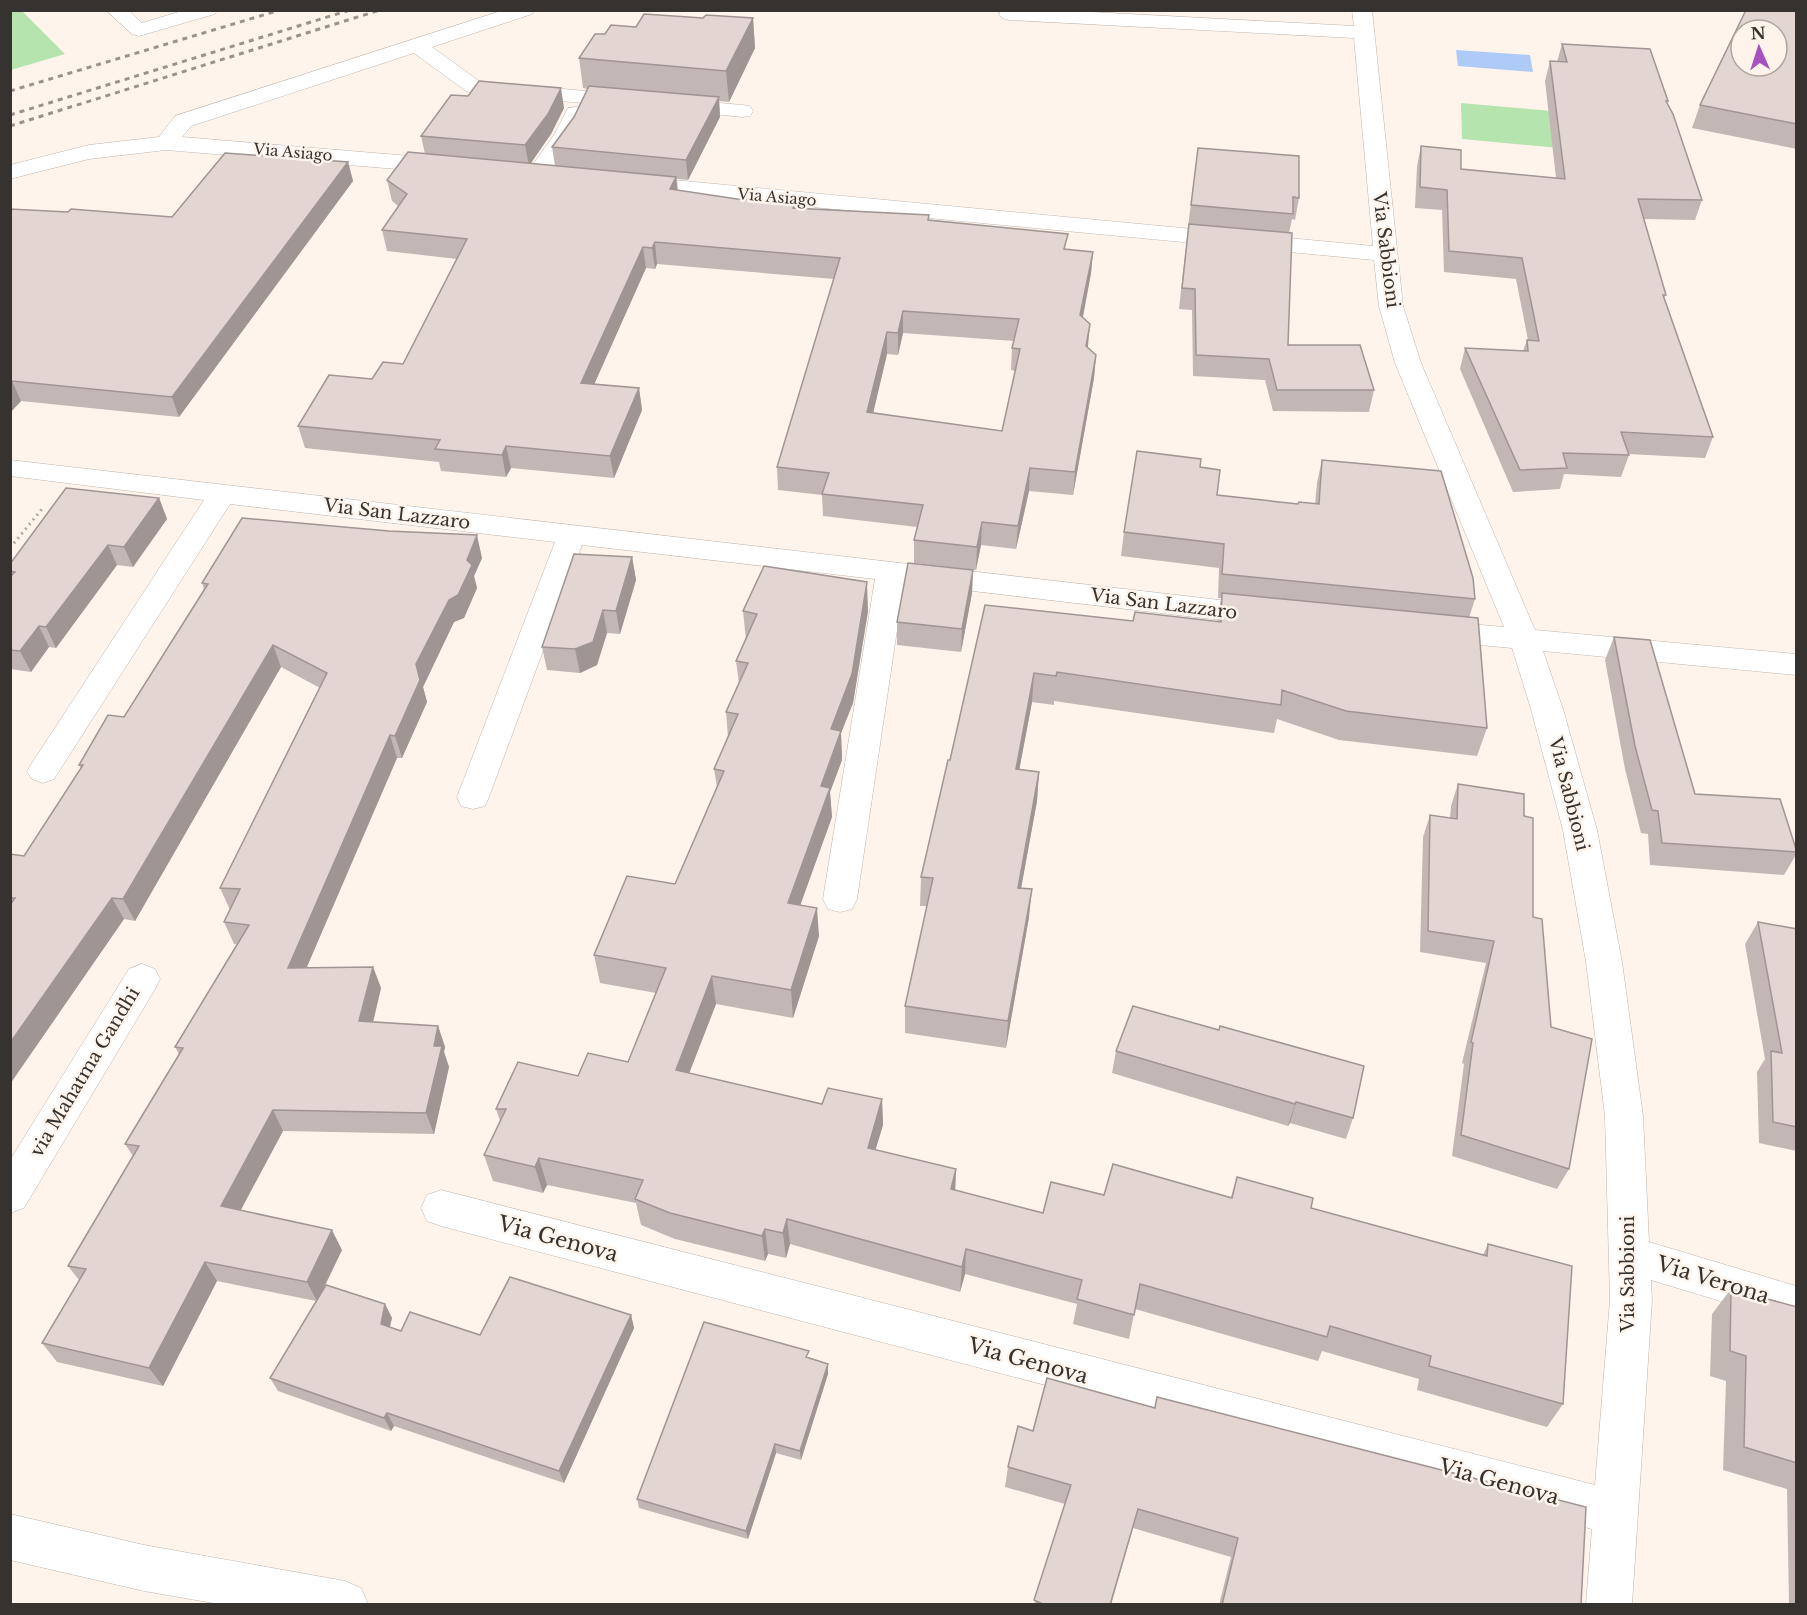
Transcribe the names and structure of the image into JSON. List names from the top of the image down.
{
  "streets": {
    "street": [
      "Via Asiago",
      "Via Sabbioni",
      "Via San Lazzaro",
      "via Mahatma Gandhi",
      "Via Genova",
      "Via Verona"
    ]
  },
  "crossings": [
    ["Via Asiago", "Via Sabbioni"],
    ["Via Sabbioni", "Via Genova"],
    ["Via Sabbioni", "Via Verona"]
  ],
  "north": "top"
}
